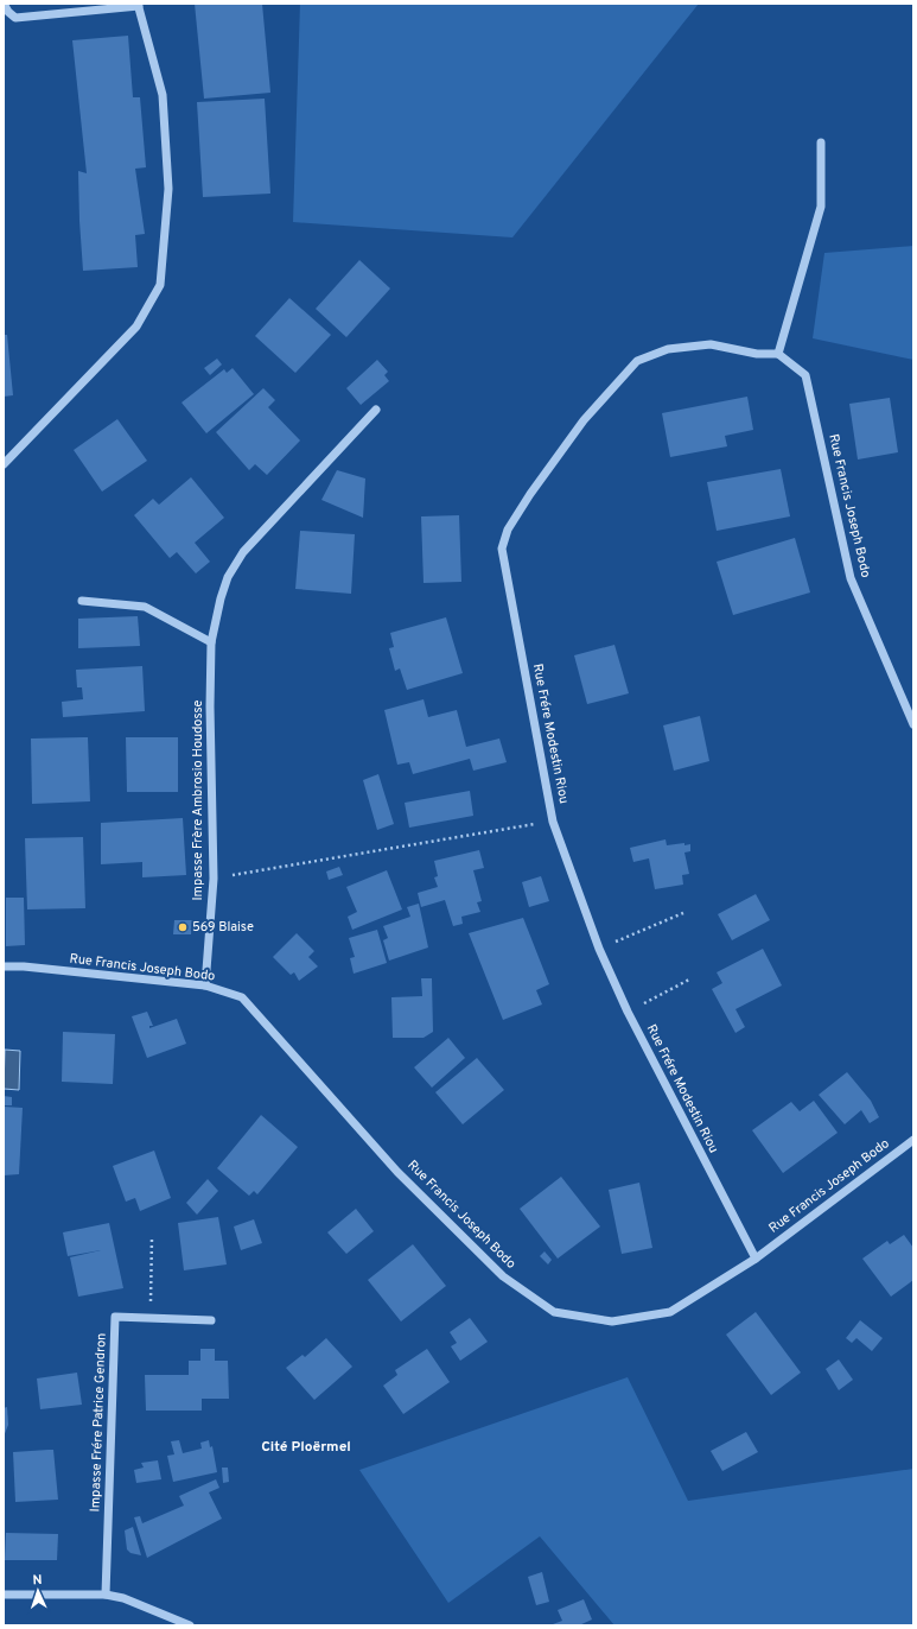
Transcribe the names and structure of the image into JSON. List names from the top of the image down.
{
  "streets": {
    "street": [
      "Rue Francis Joseph Bodo",
      "Rue Frére Modestin Riou",
      "Impasse Frère Ambrosio Houdosse",
      "Impasse Frére Patrice Gendron"
    ]
  },
  "crossings": [
    ["Rue Francis Joseph Bodo", "Rue Frére Modestin Riou"],
    ["Rue Francis Joseph Bodo", "Impasse Frère Ambrosio Houdosse"]
  ],
  "districts": ["Cité Ploërmel"],
  "places": ["569 Blaise"],
  "north": "top"
}
